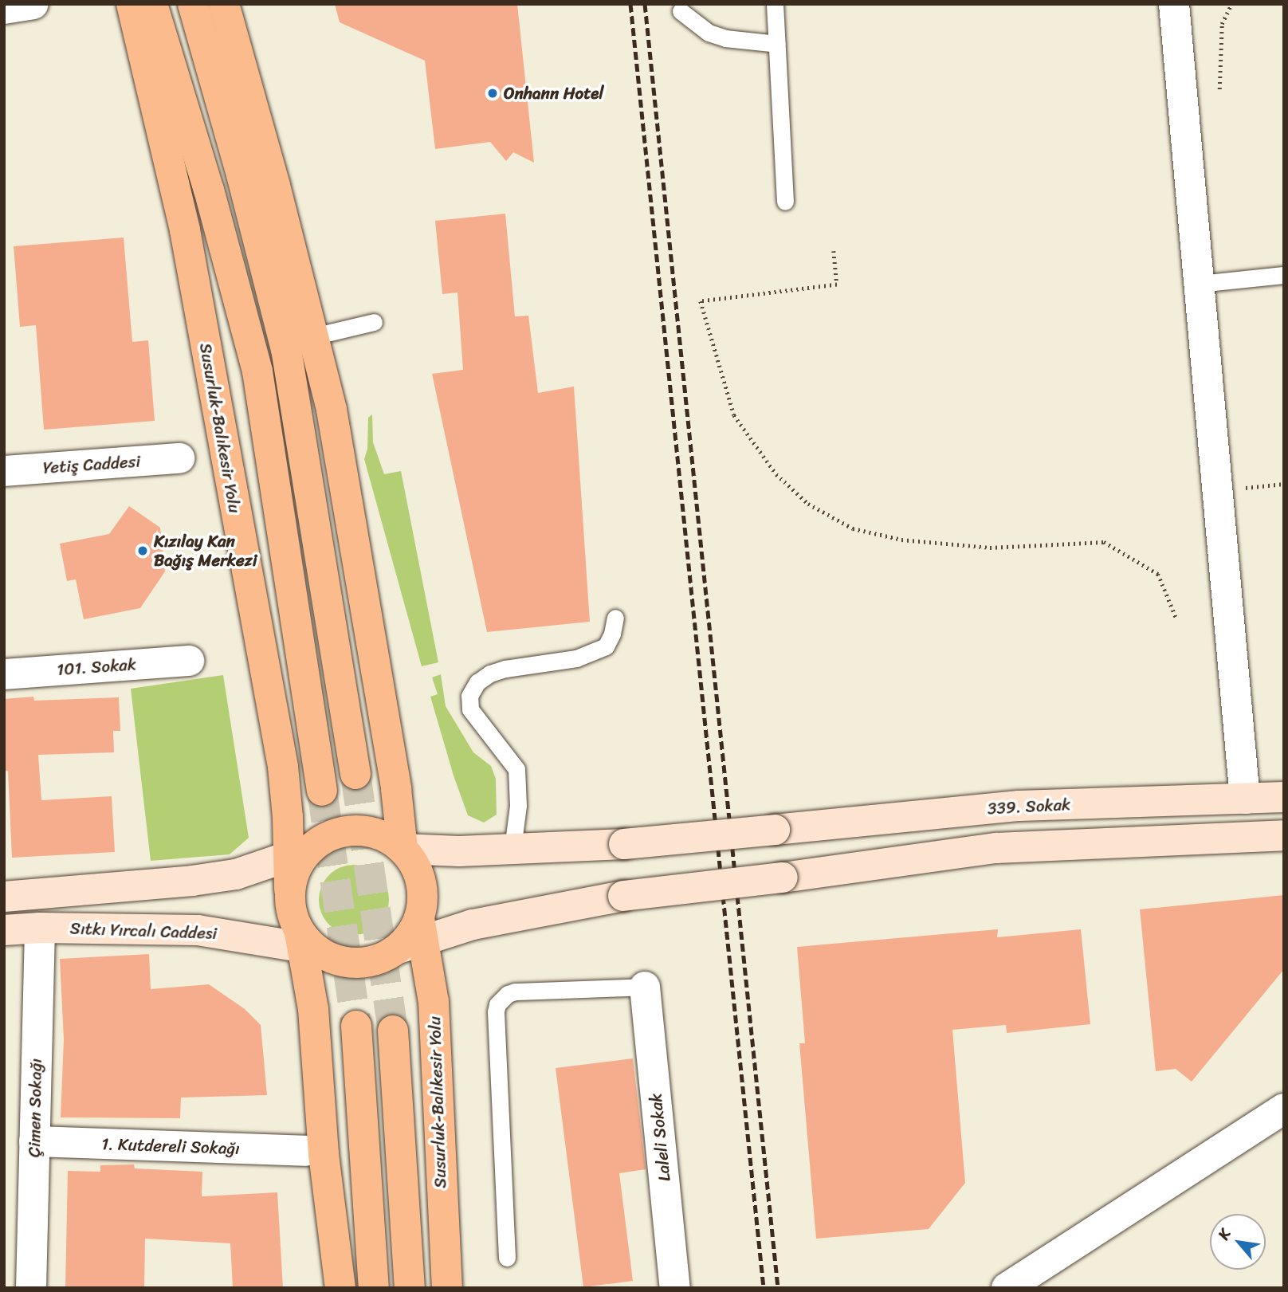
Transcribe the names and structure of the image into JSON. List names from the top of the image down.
{
  "streets": {
    "highway": ["Susurluk-Balıkesir Yolu"],
    "main road": ["339. Sokak", "Sıtkı Yırcalı Caddesi"],
    "street": [
      "Yetiş Caddesi",
      "101. Sokak",
      "Çimen Sokağı",
      "Laleli Sokak",
      "1. Kutdereli Sokağı"
    ]
  },
  "crossings": [
    ["Susurluk-Balıkesir Yolu", "339. Sokak"],
    ["Susurluk-Balıkesir Yolu", "Sıtkı Yırcalı Caddesi"],
    ["339. Sokak", "Sıtkı Yırcalı Caddesi"],
    ["Sıtkı Yırcalı Caddesi", "Çimen Sokağı"],
    ["Çimen Sokağı", "1. Kutdereli Sokağı"]
  ],
  "places": ["Onhann Hotel", "Kızılay Kan Bağış Merkezi"],
  "north": "top left"
}
